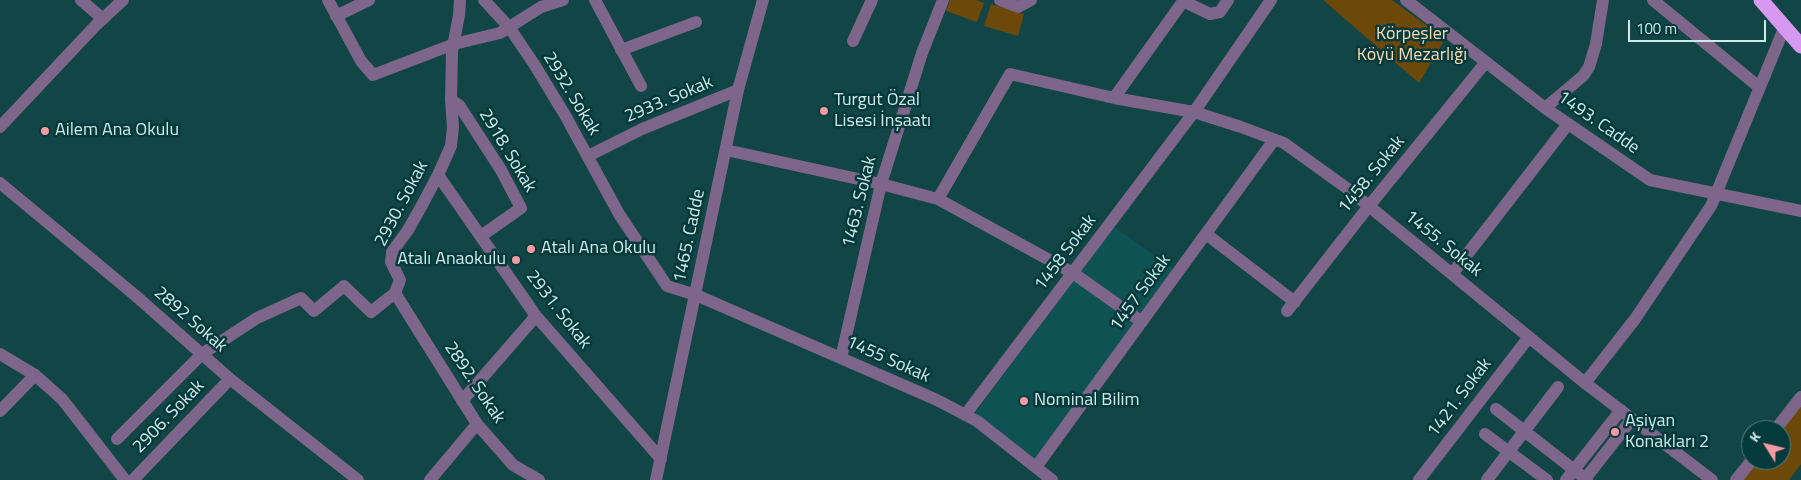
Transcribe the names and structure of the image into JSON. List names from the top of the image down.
{
  "streets": {
    "street": [
      "2932. Sokak",
      "2933. Sokak",
      "1493. Cadde",
      "2918. Sokak",
      "1458. Sokak",
      "1463. Sokak",
      "2930. Sokak",
      "1465. Cadde",
      "1455. Sokak",
      "1458 Sokak",
      "1457 Sokak",
      "2931. Sokak",
      "2892 Sokak",
      "1455 Sokak",
      "2892. Sokak",
      "1421. Sokak",
      "2906. Sokak"
    ]
  },
  "crossings": [
    ["2932. Sokak", "2933. Sokak"],
    ["2932. Sokak", "1465. Cadde"],
    ["2932. Sokak", "1455 Sokak"],
    ["2933. Sokak", "1465. Cadde"],
    ["1493. Cadde", "1458. Sokak"],
    ["2918. Sokak", "2930. Sokak"],
    ["2918. Sokak", "2931. Sokak"],
    ["1458. Sokak", "1455. Sokak"],
    ["1458. Sokak", "1457 Sokak"],
    ["1463. Sokak", "1455 Sokak"],
    ["2930. Sokak", "2931. Sokak"],
    ["2930. Sokak", "2892. Sokak"],
    ["1465. Cadde", "2931. Sokak"],
    ["1465. Cadde", "1455 Sokak"],
    ["1455. Sokak", "1458 Sokak"],
    ["1455. Sokak", "1457 Sokak"],
    ["1455. Sokak", "1421. Sokak"],
    ["1458 Sokak", "1455 Sokak"],
    ["1457 Sokak", "1455 Sokak"],
    ["2892 Sokak", "2906. Sokak"]
  ],
  "parks": ["Körpeşler Köyü Mezarlığı"],
  "places": [
    "Turgut Özal Lisesi İnşaatı",
    "Ailem Ana Okulu",
    "Atalı Ana Okulu",
    "Atalı Anaokulu",
    "Nominal Bilim",
    "Aşiyan Konakları 2"
  ],
  "scale_bar": "100 m",
  "north": "top left"
}
